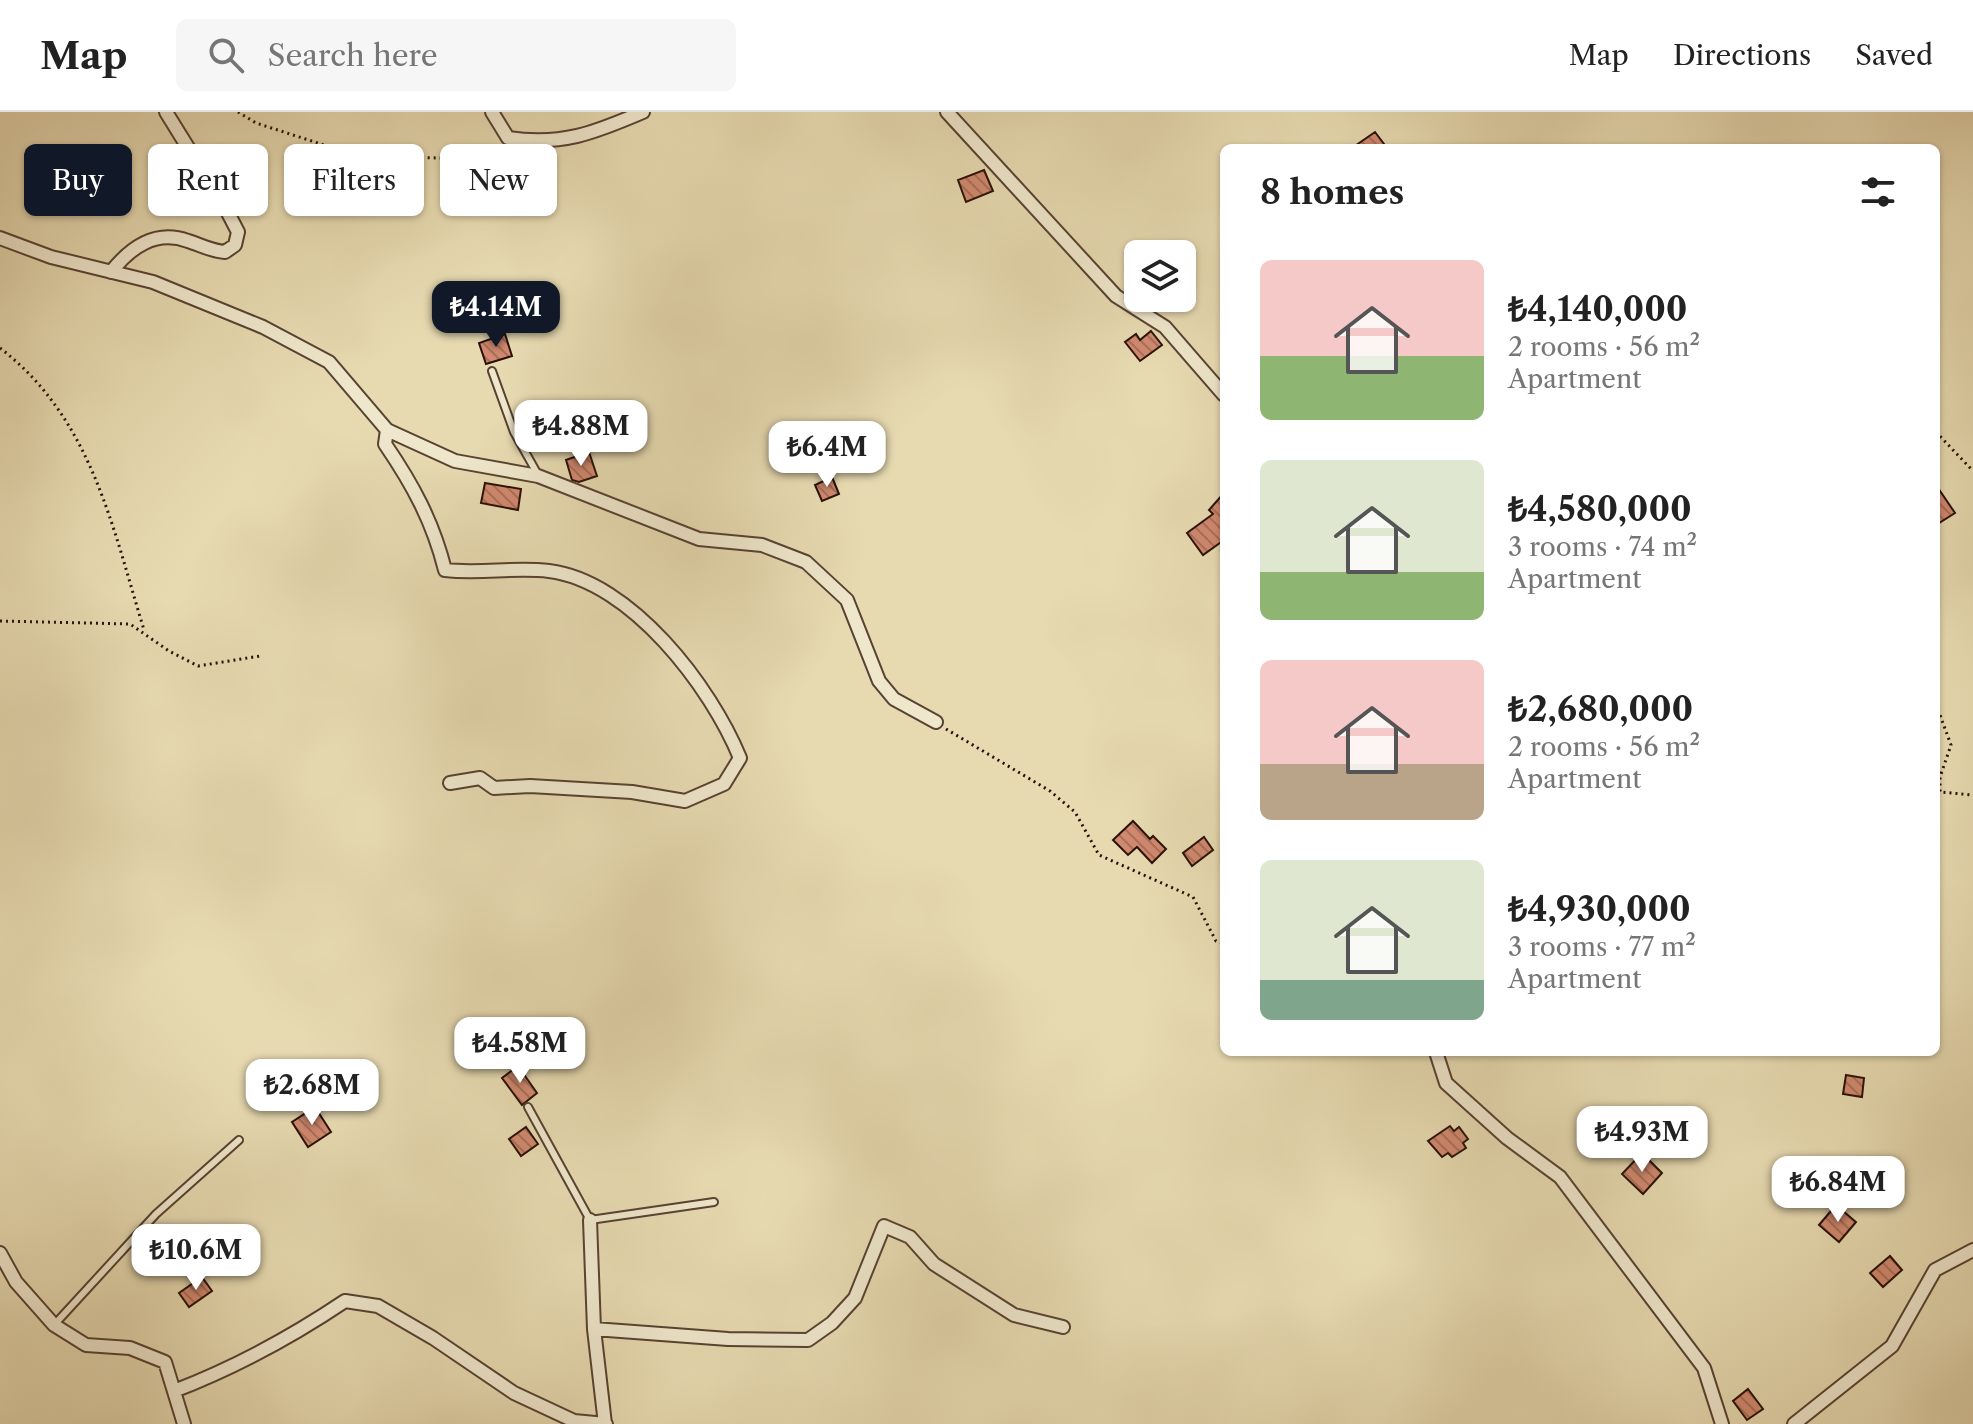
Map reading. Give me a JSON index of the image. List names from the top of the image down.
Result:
{
  "page": {
    "header": "Map",
    "search": "Search here",
    "nav": ["Map", "Directions", "Saved"],
    "chip": [
      "Buy",
      "Rent",
      "Filters",
      "New"
    ],
    "heading": "8 homes",
    "list": [
      {
        "name": "₺4,140,000",
        "note": "2 rooms · 56 m² · Apartment"
      },
      {
        "name": "₺4,580,000",
        "note": "3 rooms · 74 m² · Apartment"
      },
      {
        "name": "₺2,680,000",
        "note": "2 rooms · 56 m² · Apartment"
      },
      {
        "name": "₺4,930,000",
        "note": "3 rooms · 77 m² · Apartment"
      }
    ],
    "price": [
      "₺4.14M",
      "₺4.88M",
      "₺6.4M",
      "₺4.58M",
      "₺2.68M",
      "₺4.93M",
      "₺6.84M",
      "₺10.6M"
    ]
  }
}
